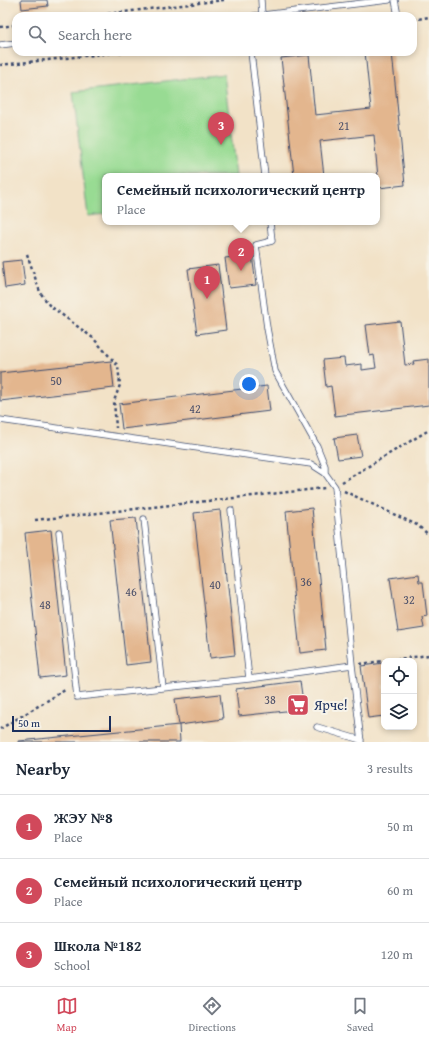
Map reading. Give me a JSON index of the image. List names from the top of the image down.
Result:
{
  "places": {
    "supermarket": ["Ярче!"]
  },
  "house_numbers": [
    "21",
    "50",
    "42",
    "36",
    "40",
    "46",
    "32",
    "48",
    "38"
  ],
  "scale_bar": "50 m",
  "page": {
    "search": "Search here",
    "pins": ["3", "2", "1"],
    "popup": ["Семейный психологический центр", "Place"],
    "scale": "50 m",
    "heading": ["Nearby", "3 results"],
    "list": [
      {
        "mark": "1",
        "name": "ЖЭУ №8",
        "note": "Place",
        "value": "50 m"
      },
      {
        "mark": "2",
        "name": "Семейный психологический центр",
        "note": "Place",
        "value": "60 m"
      },
      {
        "mark": "3",
        "name": "Школа №182",
        "note": "School",
        "value": "120 m"
      }
    ],
    "nav": ["Map", "Directions", "Saved"]
  }
}
